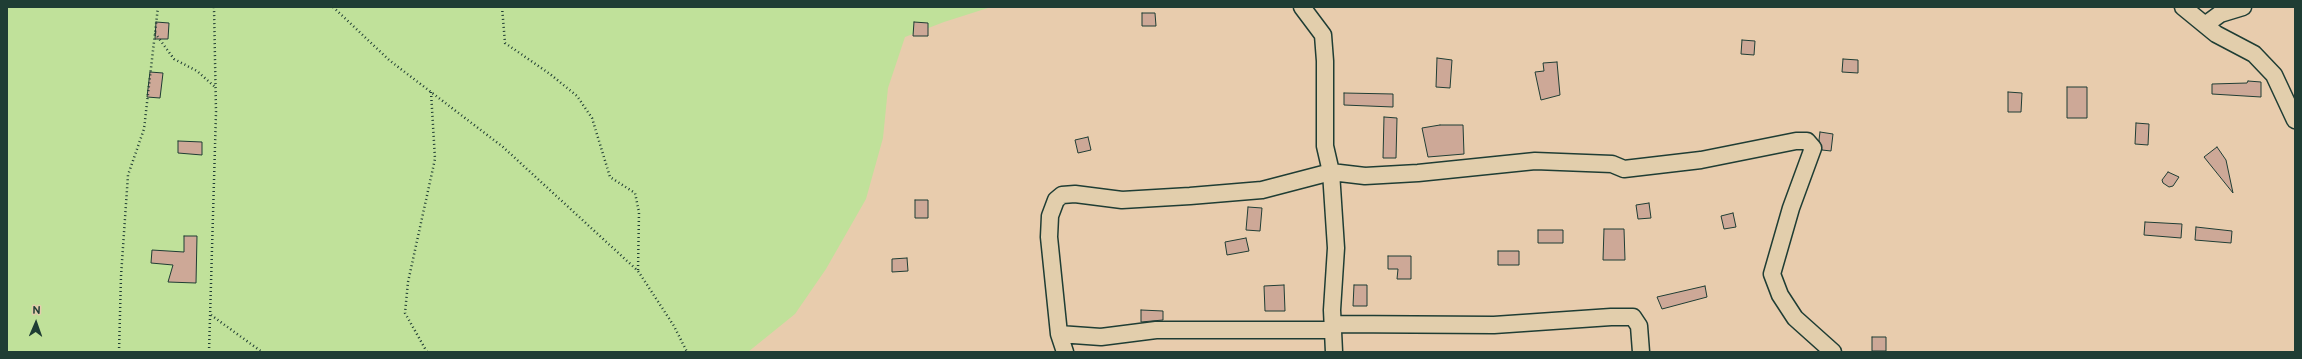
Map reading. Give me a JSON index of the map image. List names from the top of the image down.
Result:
{
  "north": "top"
}
